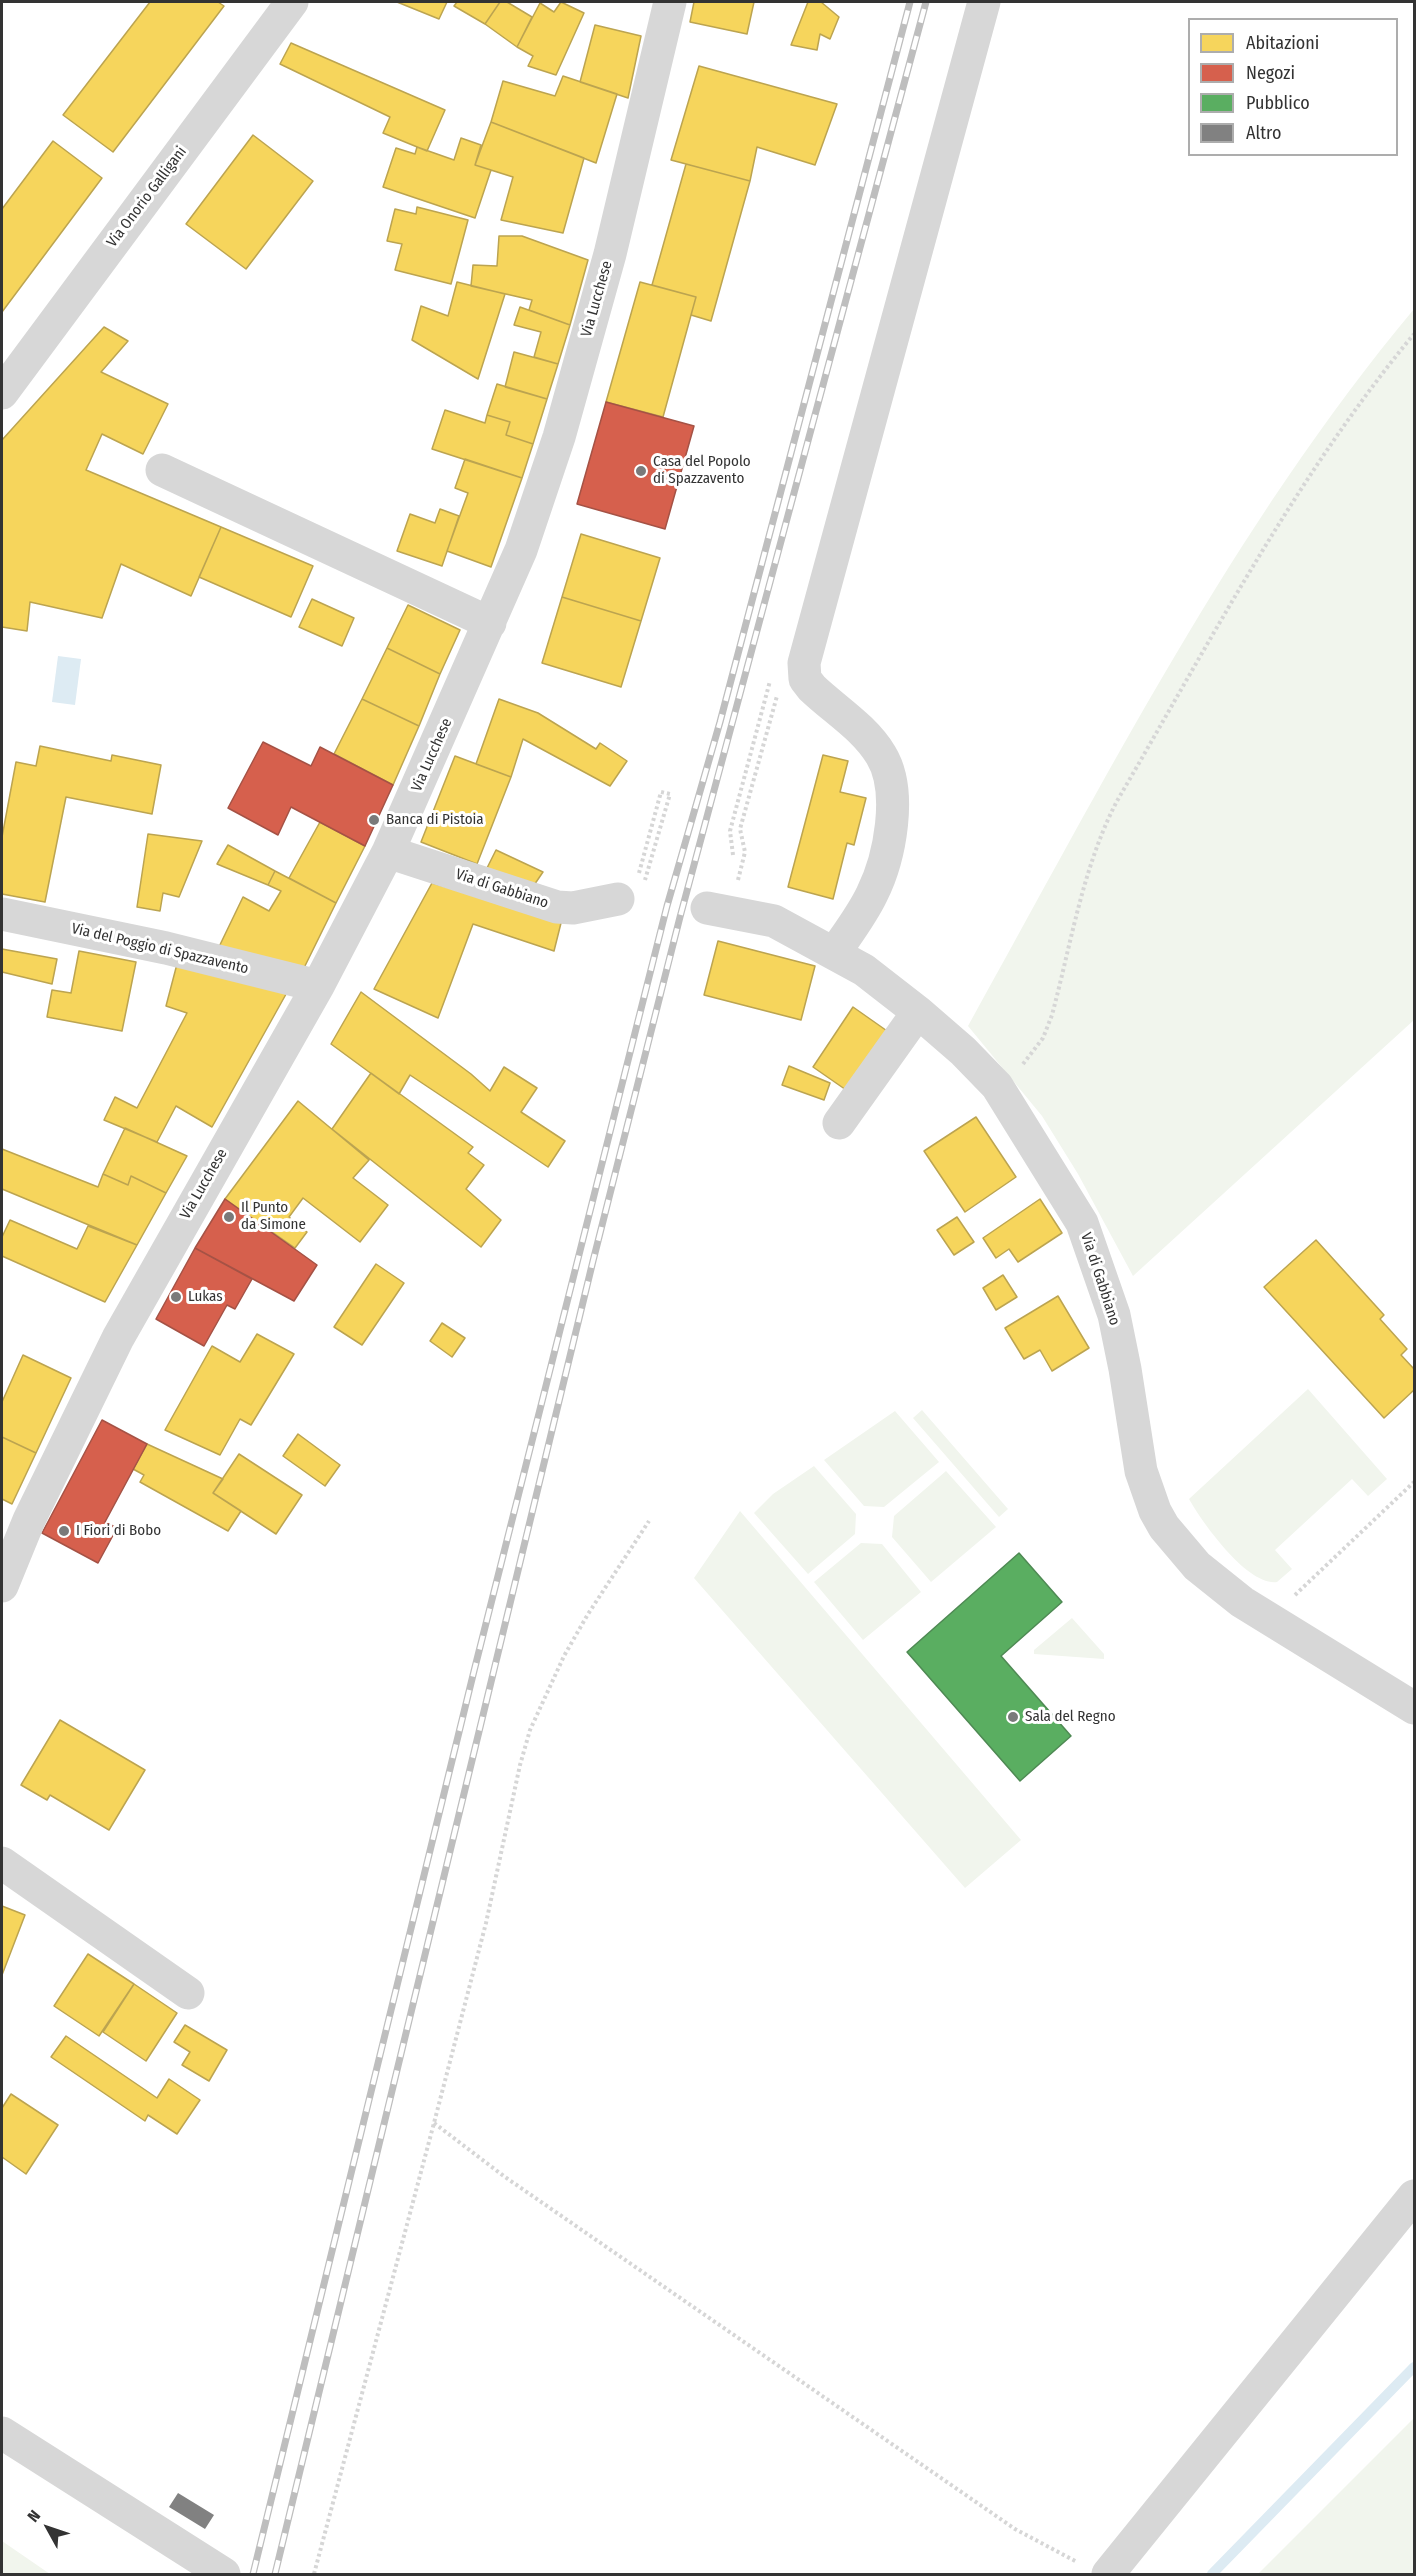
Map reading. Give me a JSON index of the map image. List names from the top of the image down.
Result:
{
  "streets": {
    "street": [
      "Via Onorio Galligani",
      "Via Lucchese",
      "Via di Gabbiano",
      "Via del Poggio di Spazzavento"
    ]
  },
  "crossings": [
    ["Via Lucchese", "Via di Gabbiano"],
    ["Via Lucchese", "Via del Poggio di Spazzavento"]
  ],
  "places": [
    "Casa del Popolo di Spazzavento",
    "Banca di Pistoia",
    "Il Punto da Simone",
    "Lukas",
    "I Fiori di Bobo",
    "Sala del Regno"
  ],
  "legend": [
    "Abitazioni",
    "Negozi",
    "Pubblico",
    "Altro"
  ],
  "north": "top left"
}
